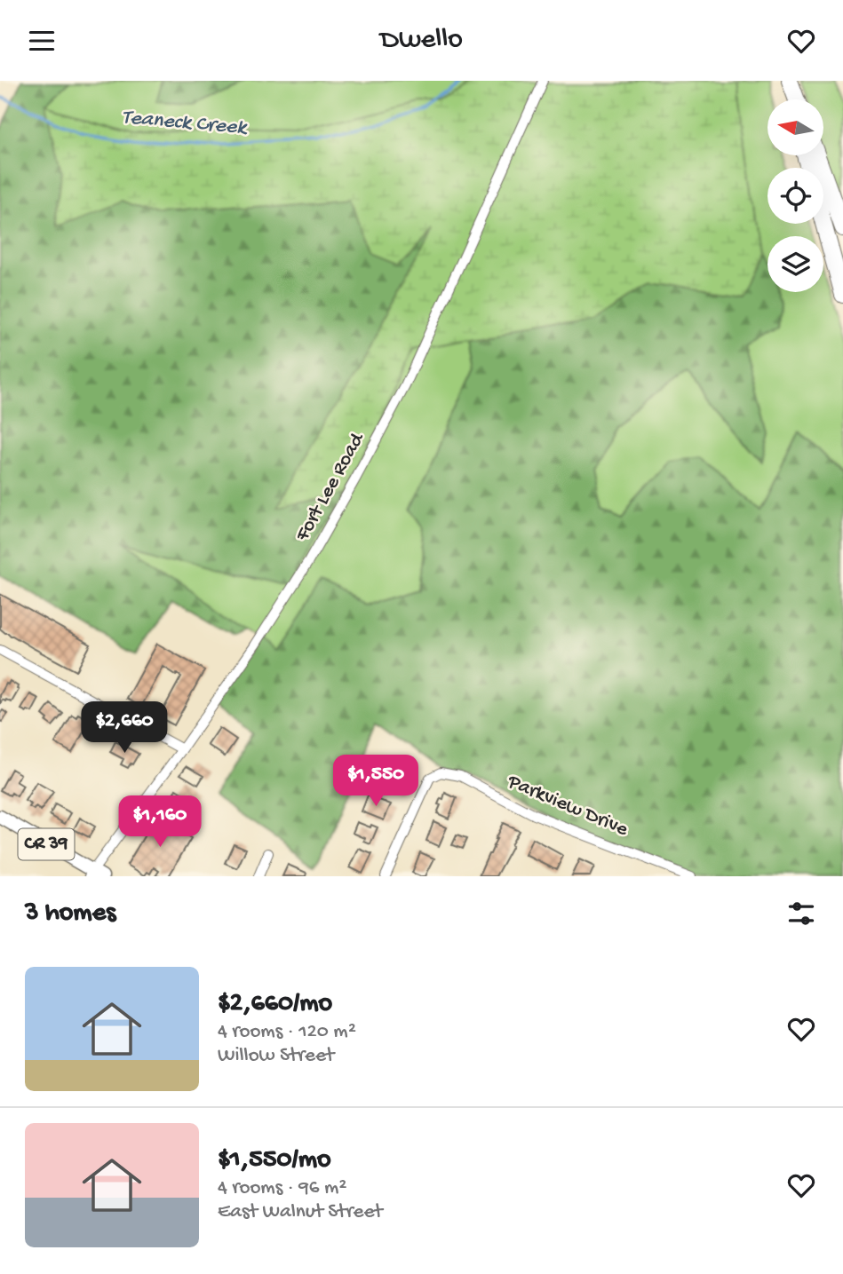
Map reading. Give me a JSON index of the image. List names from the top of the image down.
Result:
{
  "streets": {
    "main road": ["CR 39"],
    "street": ["Fort Lee Road", "Parkview Drive"]
  },
  "crossings": [
    ["Fort Lee Road", "CR 39"]
  ],
  "water": ["Teaneck Creek"],
  "north": "left",
  "page": {
    "header": "Dwello",
    "price": ["$2,660", "$1,550", "$1,160"],
    "heading": "3 homes",
    "list": [
      {
        "name": "$2,660/mo",
        "note": "4 rooms · 120 m² · Willow Street"
      },
      {
        "name": "$1,550/mo",
        "note": "4 rooms · 96 m² · East Walnut Street"
      }
    ]
  }
}
